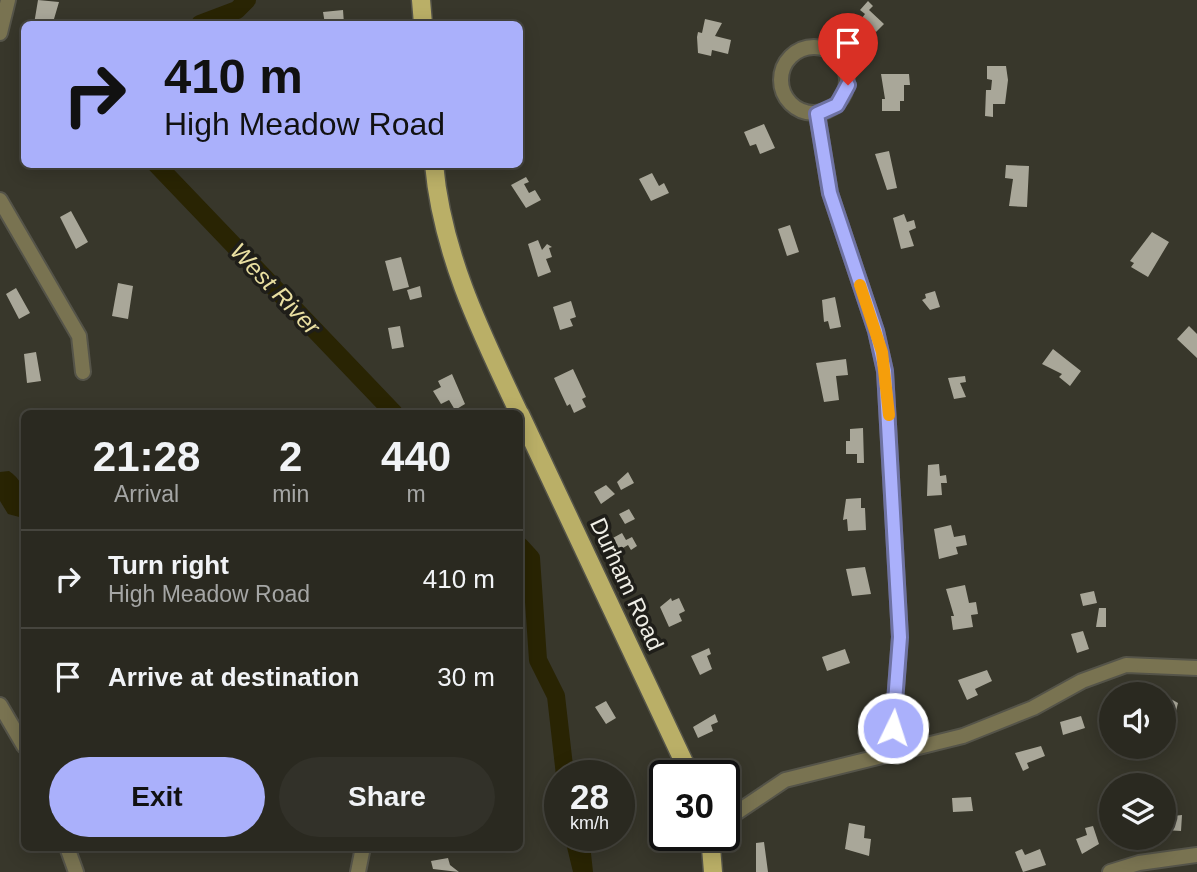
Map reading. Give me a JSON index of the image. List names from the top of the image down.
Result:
{
  "streets": {
    "main road": ["Durham Road"]
  },
  "water": ["West River"],
  "page": {
    "turn": ["410 m", "High Meadow Road"],
    "eta": [
      "21:28",
      "Arrival",
      "2",
      "min",
      "440",
      "m"
    ],
    "list": [
      {
        "name": "Turn right",
        "note": "High Meadow Road",
        "value": "410 m"
      },
      {
        "name": "Arrive at destination",
        "value": "30 m"
      }
    ],
    "buttons": ["Exit", "Share"],
    "speed": "28 km/h",
    "limit": "30"
  }
}
